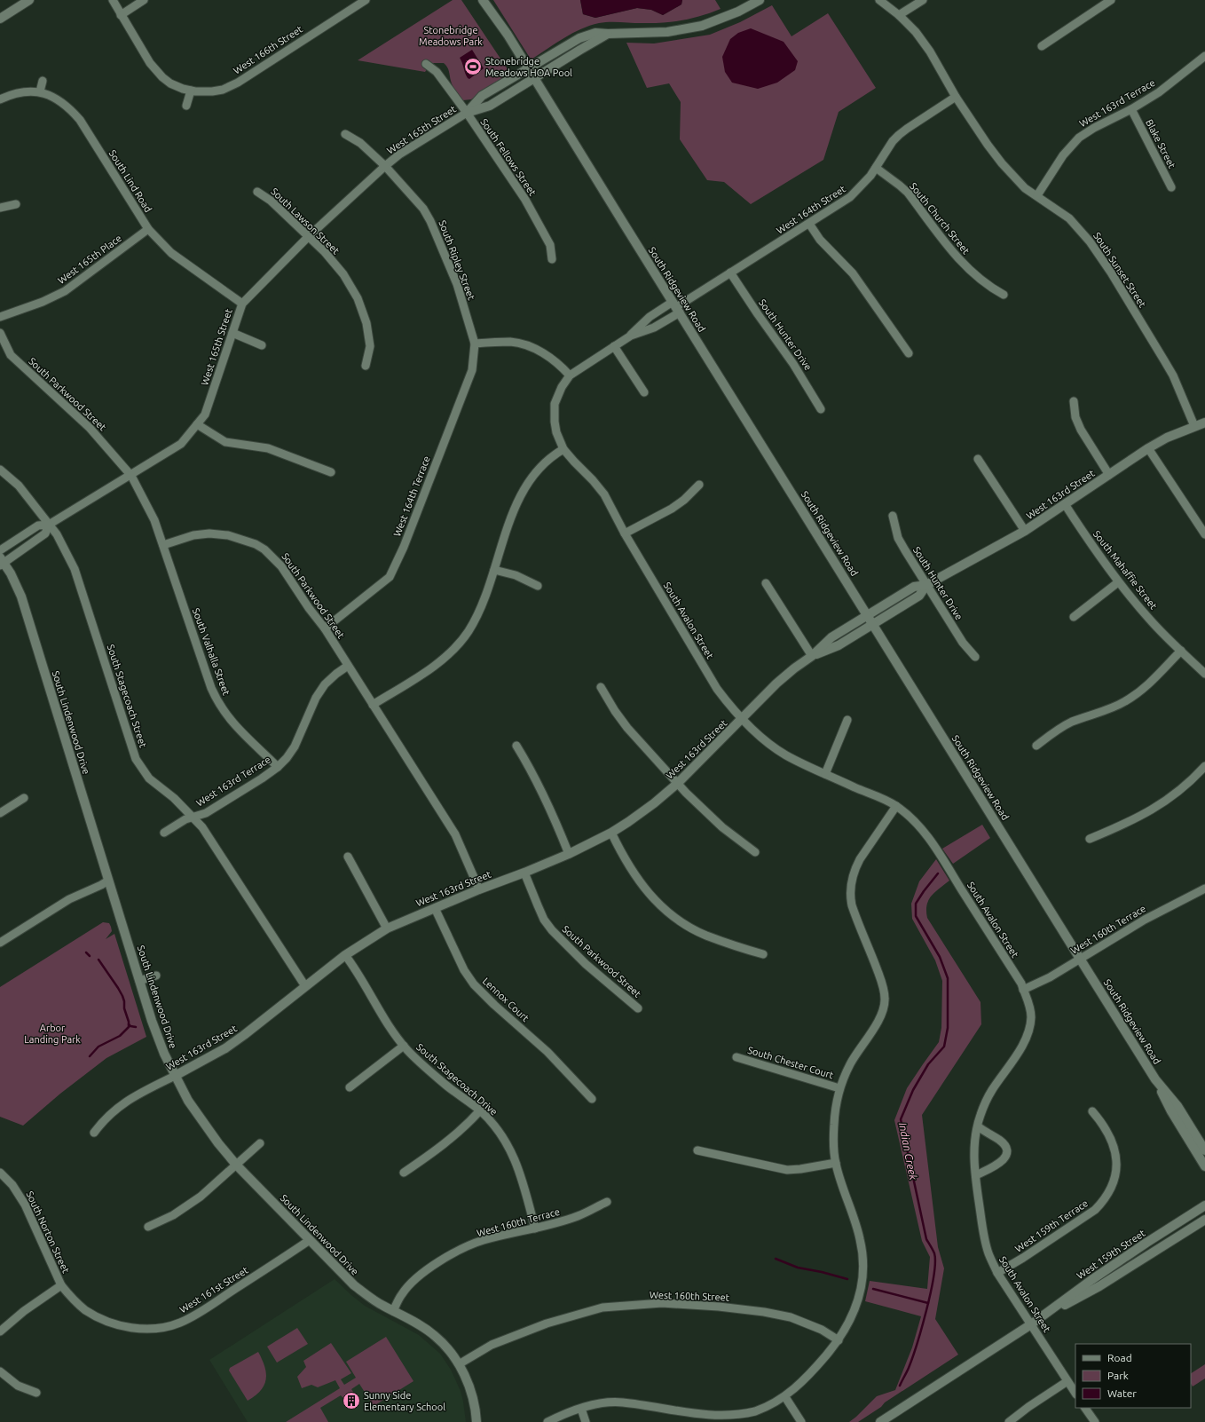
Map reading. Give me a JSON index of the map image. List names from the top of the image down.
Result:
{
  "streets": {
    "street": [
      "West 166th Street",
      "West 163rd Terrace",
      "West 165th Street",
      "Blake Street",
      "South Fellows Street",
      "South Lind Road",
      "West 164th Street",
      "South Church Street",
      "South Lawson Street",
      "West 165th Place",
      "South Ripley Street",
      "South Sunset Street",
      "South Ridgeview Road",
      "South Hunter Drive",
      "South Parkwood Street",
      "West 163rd Street",
      "West 164th Terrace",
      "South Mahaffie Street",
      "South Avalon Street",
      "South Valhalla Street",
      "South Stagecoach Street",
      "South Lindenwood Drive",
      "West 160th Terrace",
      "Lennox Court",
      "South Chester Court",
      "South Stagecoach Drive",
      "West 159th Terrace",
      "South Norton Street",
      "West 159th Street",
      "West 161st Street",
      "West 160th Street"
    ]
  },
  "crossings": [
    ["West 163rd Terrace", "Blake Street"],
    ["West 163rd Terrace", "South Sunset Street"],
    ["West 163rd Terrace", "South Parkwood Street"],
    ["West 163rd Terrace", "South Valhalla Street"],
    ["West 163rd Terrace", "South Stagecoach Street"],
    ["West 165th Street", "South Fellows Street"],
    ["West 165th Street", "South Lind Road"],
    ["West 165th Street", "South Lawson Street"],
    ["West 165th Street", "South Ripley Street"],
    ["West 165th Street", "South Ridgeview Road"],
    ["West 165th Street", "South Parkwood Street"],
    ["West 165th Street", "South Stagecoach Street"],
    ["West 165th Street", "South Lindenwood Drive"],
    ["South Lind Road", "West 165th Place"],
    ["West 164th Street", "South Church Street"],
    ["West 164th Street", "South Sunset Street"],
    ["West 164th Street", "South Ridgeview Road"],
    ["West 164th Street", "South Hunter Drive"],
    ["West 164th Street", "South Avalon Street"],
    ["South Ripley Street", "West 164th Terrace"],
    ["South Sunset Street", "West 163rd Street"],
    ["South Ridgeview Road", "West 163rd Street"],
    ["South Ridgeview Road", "West 160th Terrace"],
    ["South Hunter Drive", "West 163rd Street"],
    ["South Parkwood Street", "West 163rd Street"],
    ["South Parkwood Street", "West 164th Terrace"],
    ["South Parkwood Street", "South Valhalla Street"],
    ["West 163rd Street", "South Mahaffie Street"],
    ["West 163rd Street", "South Avalon Street"],
    ["West 163rd Street", "South Stagecoach Street"],
    ["West 163rd Street", "South Lindenwood Drive"],
    ["West 163rd Street", "Lennox Court"],
    ["West 163rd Street", "South Stagecoach Drive"],
    ["South Avalon Street", "West 160th Terrace"],
    ["South Avalon Street", "West 159th Terrace"],
    ["South Avalon Street", "West 159th Street"],
    ["South Lindenwood Drive", "West 160th Terrace"],
    ["South Lindenwood Drive", "West 161st Street"],
    ["South Lindenwood Drive", "West 160th Street"],
    ["West 160th Terrace", "South Stagecoach Drive"],
    ["South Norton Street", "West 161st Street"]
  ],
  "water": ["Indian Creek"],
  "parks": ["Stonebridge Meadows Park", "Arbor Landing Park"],
  "places": {
    "sports": ["Stonebridge Meadows HOA Pool"],
    "building": ["Sunny Side Elementary School"]
  },
  "legend": ["Road", "Park", "Water"]
}
